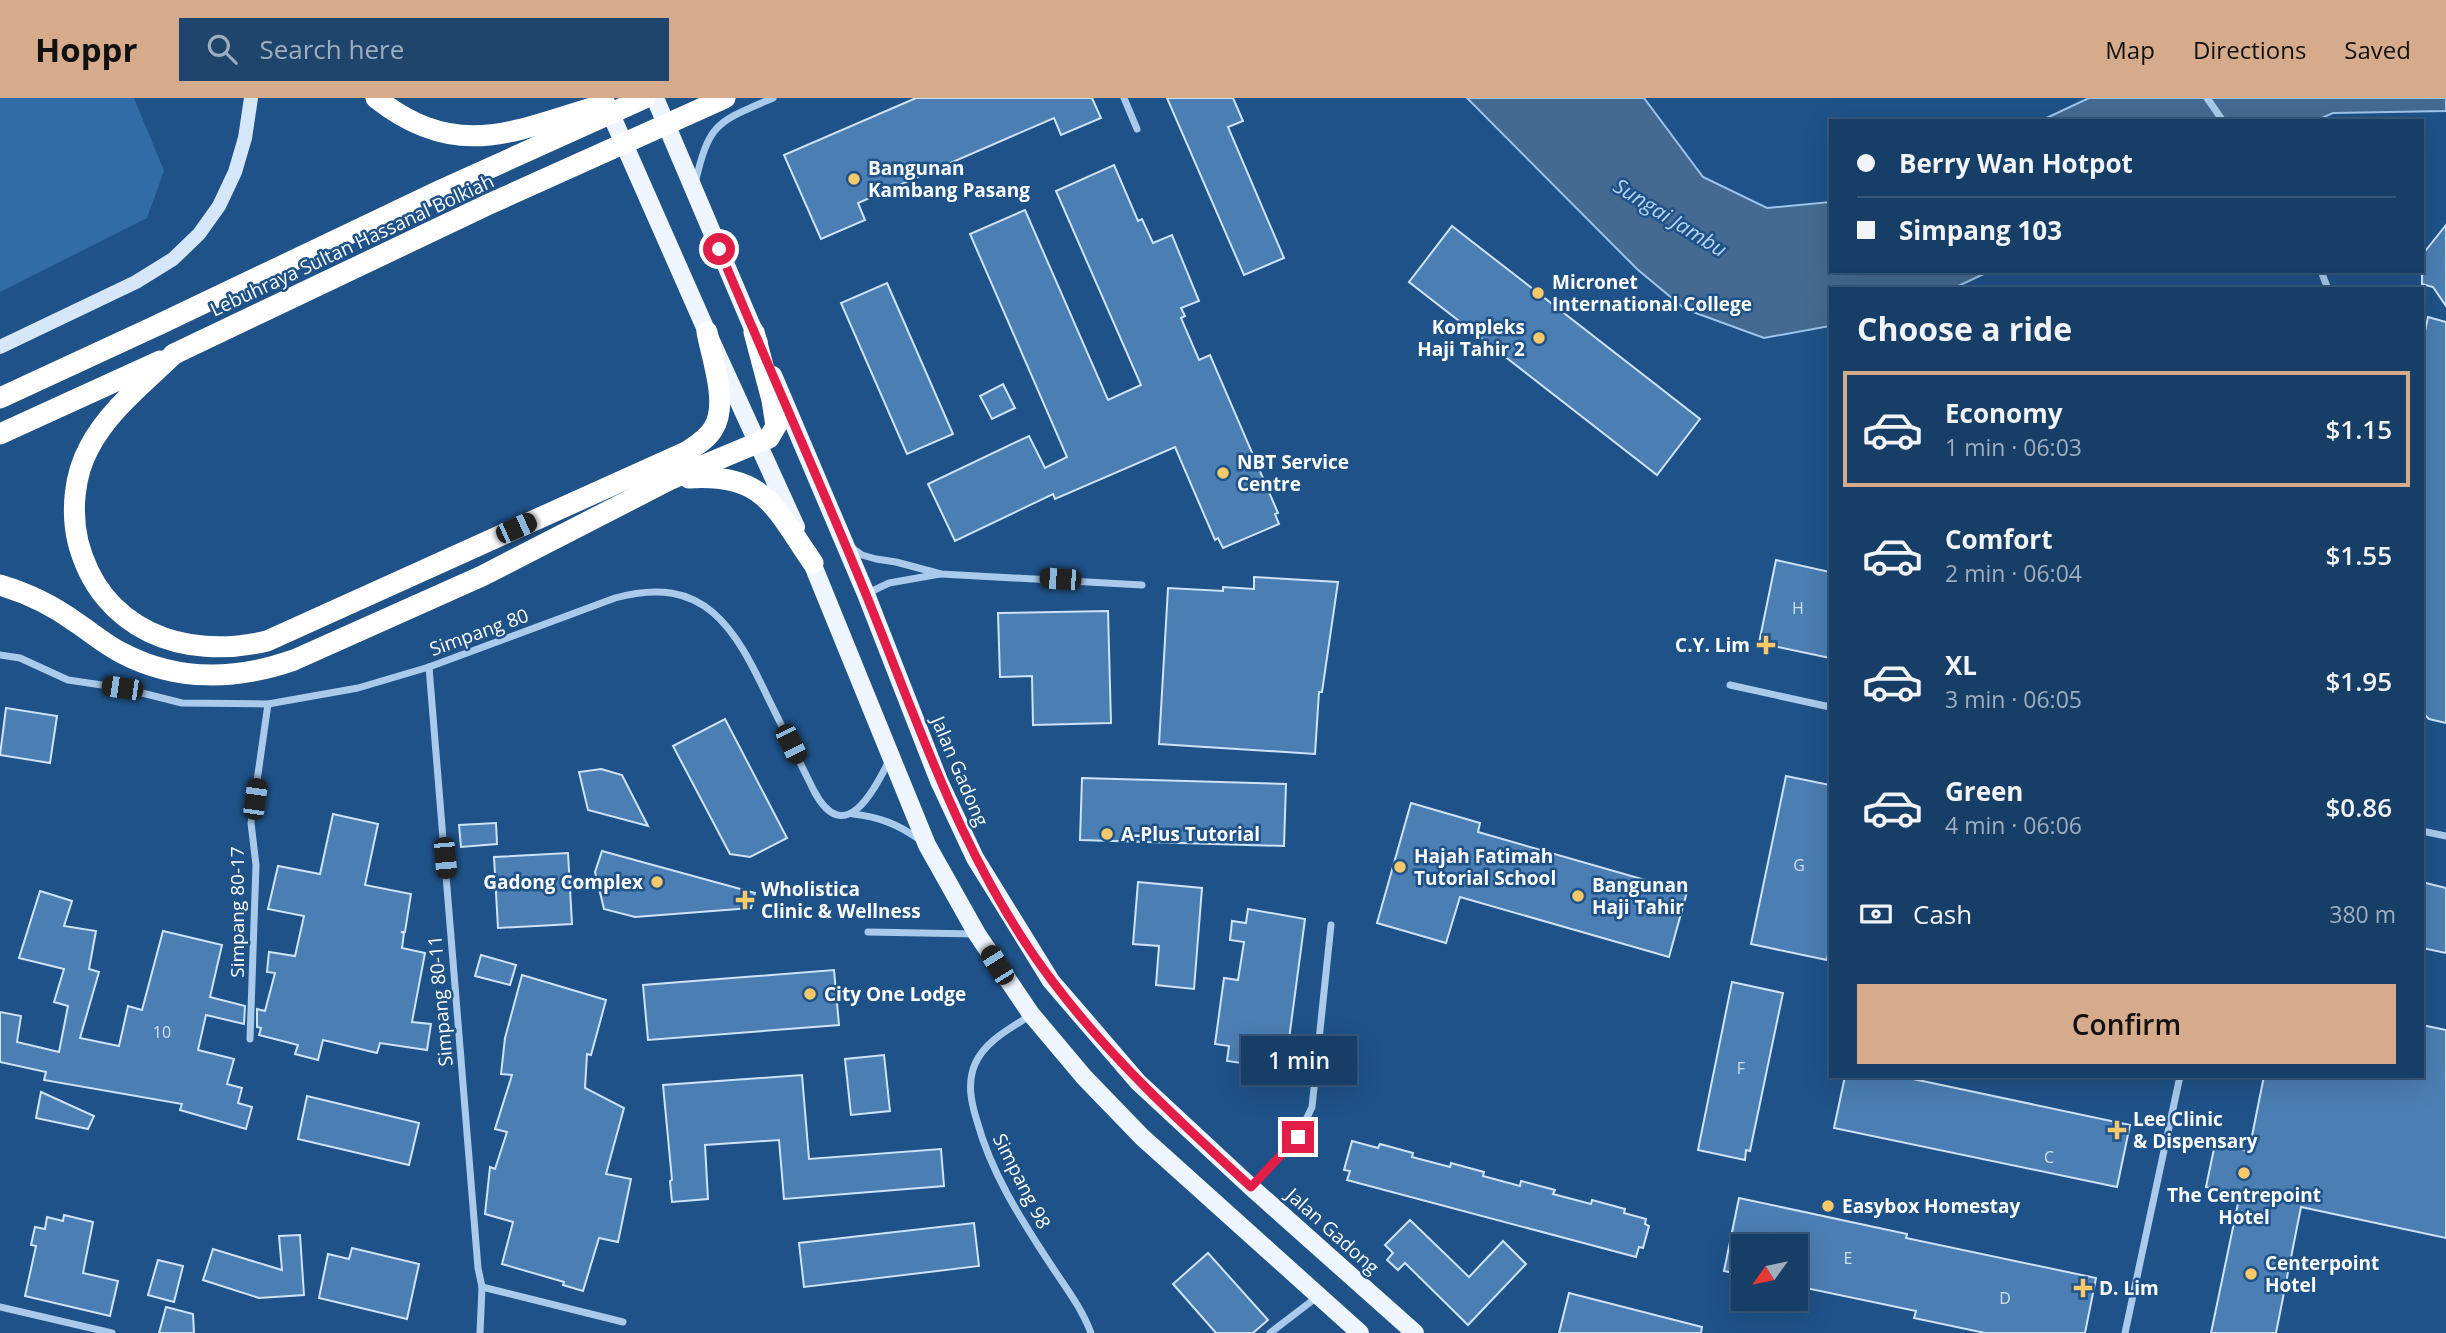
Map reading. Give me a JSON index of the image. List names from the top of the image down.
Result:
{
  "streets": {
    "highway": ["Lebuhraya Sultan Hassanal Bolkiah"],
    "main road": ["Jalan Gadong"],
    "street": [
      "Simpang 80",
      "Simpang 80-17",
      "Simpang 80-11",
      "Simpang 98"
    ]
  },
  "crossings": [
    ["Simpang 80", "Simpang 80-17"],
    ["Simpang 80", "Simpang 80-11"]
  ],
  "water": ["Sungai Jambu"],
  "places": {
    "other": [
      "Bangunan Kambang Pasang",
      "Micronet International College",
      "Kompleks Haji Tahir 2",
      "NBT Service Centre",
      "A-Plus Tutorial",
      "Hajah Fatimah Tutorial School",
      "Gadong Complex",
      "Bangunan Haji Tahir",
      "City One Lodge",
      "The Centrepoint Hotel",
      "Easybox Homestay",
      "Centerpoint Hotel"
    ],
    "health": [
      "C.Y. Lim",
      "Wholistica Clinic & Wellness",
      "Lee Clinic & Dispensary",
      "D. Lim"
    ]
  },
  "house_numbers": [
    "H",
    "G",
    "10",
    "F",
    "C",
    "E",
    "D"
  ],
  "north": "bottom left",
  "page": {
    "header": "Hoppr",
    "search": "Search here",
    "nav": ["Map", "Directions", "Saved"],
    "banner": ["Berry Wan Hotpot", "Simpang 103"],
    "heading": "Choose a ride",
    "list": [
      {
        "name": "Economy",
        "note": "1 min · 06:03",
        "value": "$1.15"
      },
      {
        "name": "Comfort",
        "note": "2 min · 06:04",
        "value": "$1.55"
      },
      {
        "name": "XL",
        "note": "3 min · 06:05",
        "value": "$1.95"
      },
      {
        "name": "Green",
        "note": "4 min · 06:06",
        "value": "$0.86"
      }
    ],
    "pay": ["Cash", "380 m"],
    "buttons": "Confirm",
    "bubble": "1 min"
  }
}
